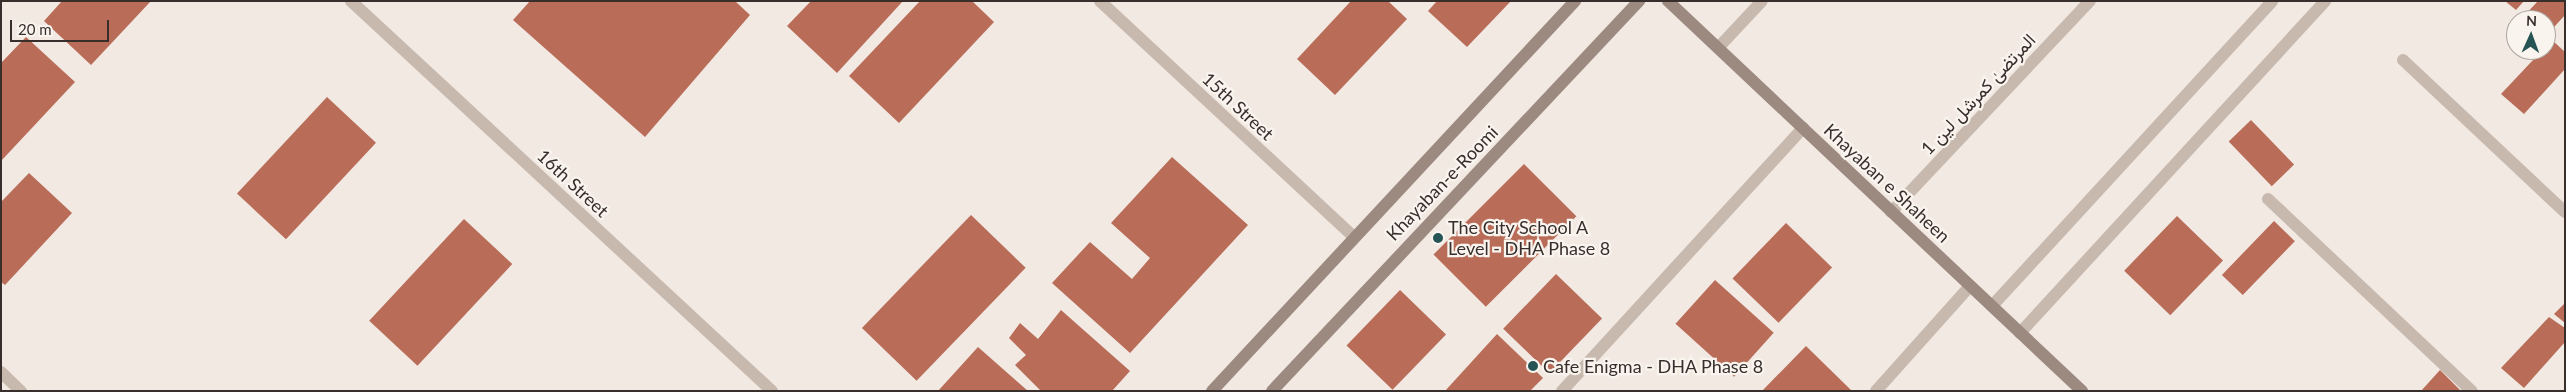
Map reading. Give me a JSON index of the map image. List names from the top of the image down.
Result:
{
  "streets": {
    "street": [
      "المرتضیٰ کمرشل لین 1",
      "15th Street",
      "16th Street",
      "Khayaban-e-Roomi",
      "Khayaban e Shaheen"
    ]
  },
  "crossings": [
    ["المرتضیٰ کمرشل لین 1", "Khayaban e Shaheen"],
    ["15th Street", "Khayaban-e-Roomi"]
  ],
  "places": ["The City School A Level - DHA Phase 8", "Cafe Enigma - DHA Phase 8"],
  "scale_bar": "20 m",
  "north": "top"
}
